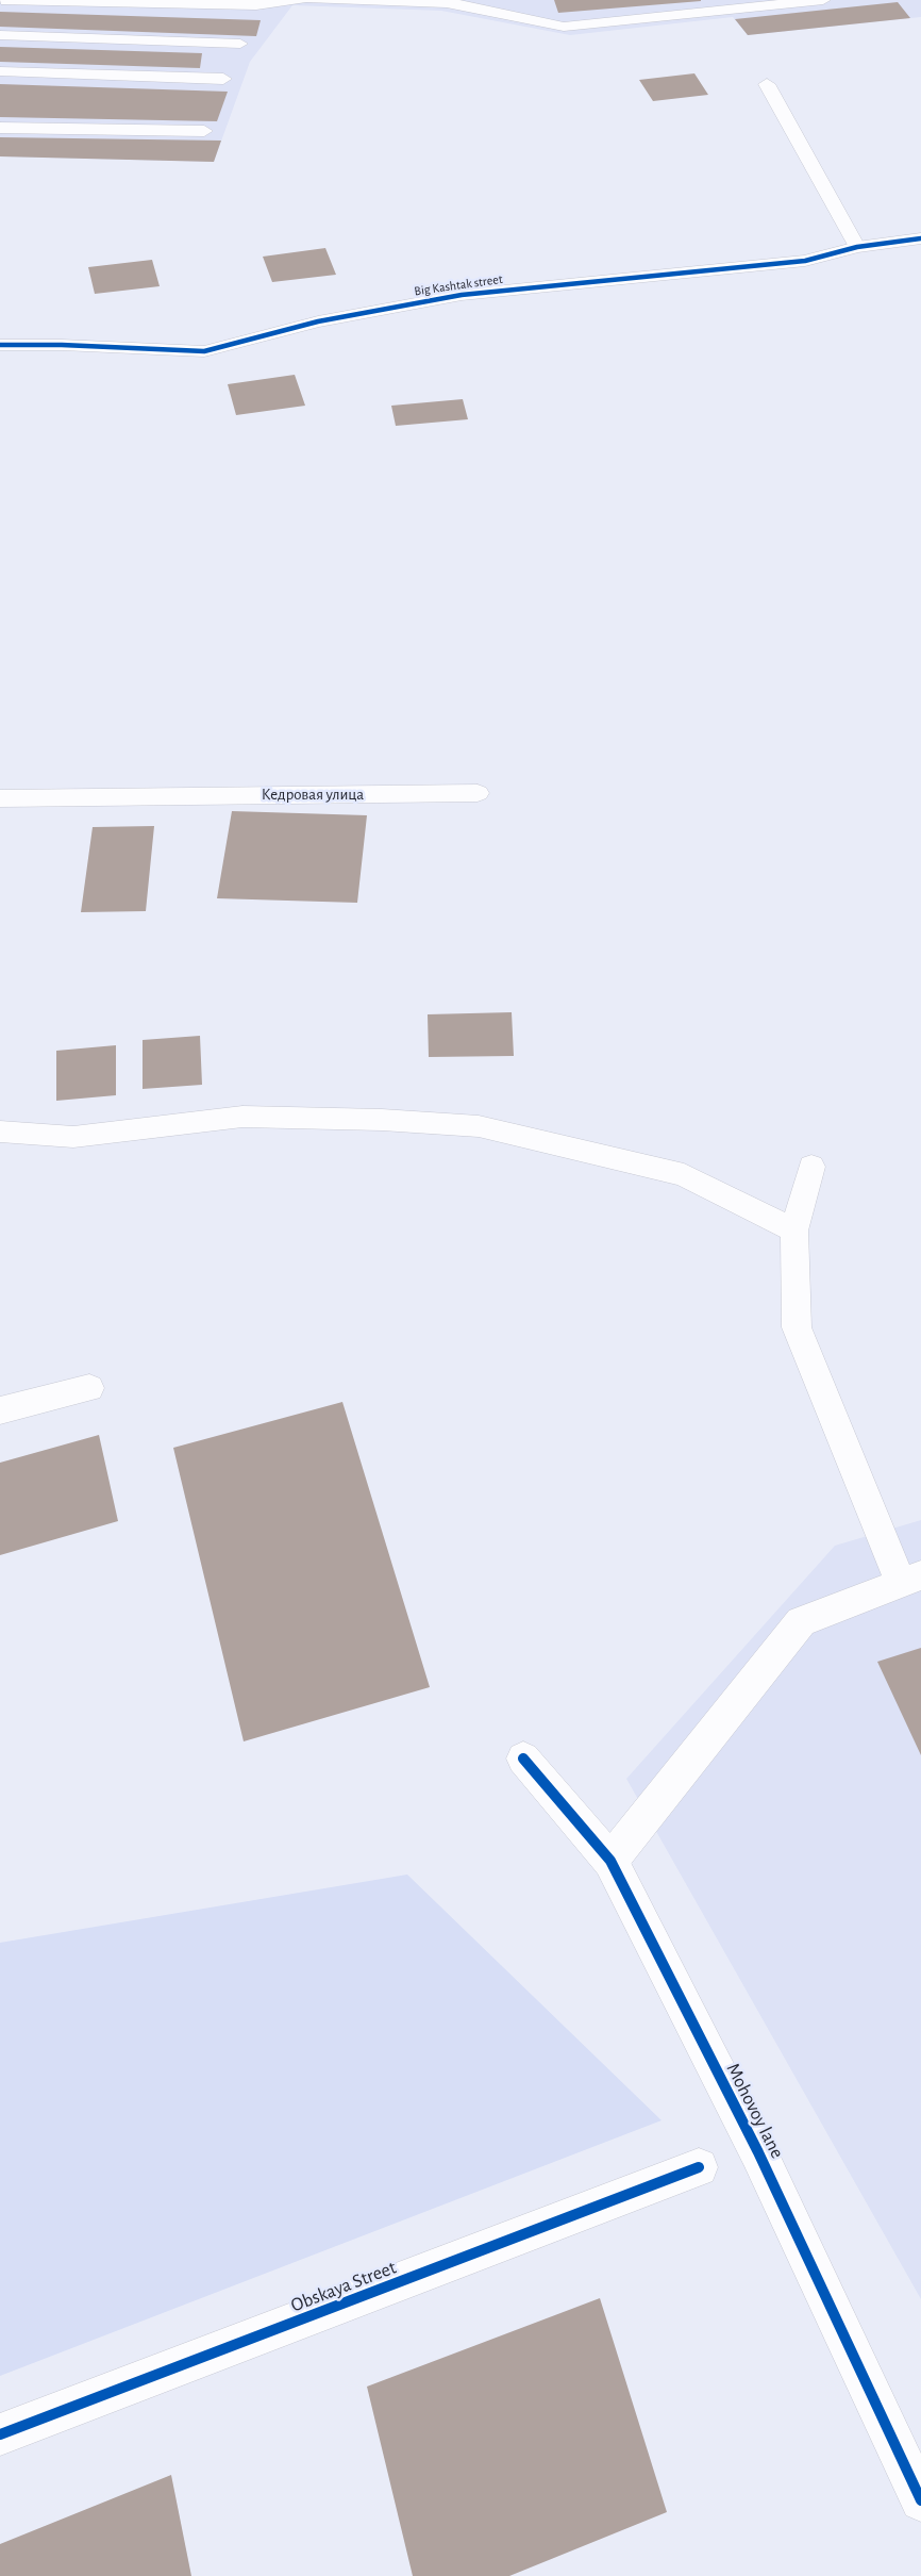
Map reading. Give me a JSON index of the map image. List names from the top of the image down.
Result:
{
  "streets": {
    "street": [
      "Big Kashtak street",
      "Кедровая улица",
      "Mohovoy lane",
      "Obskaya Street"
    ]
  }
}
